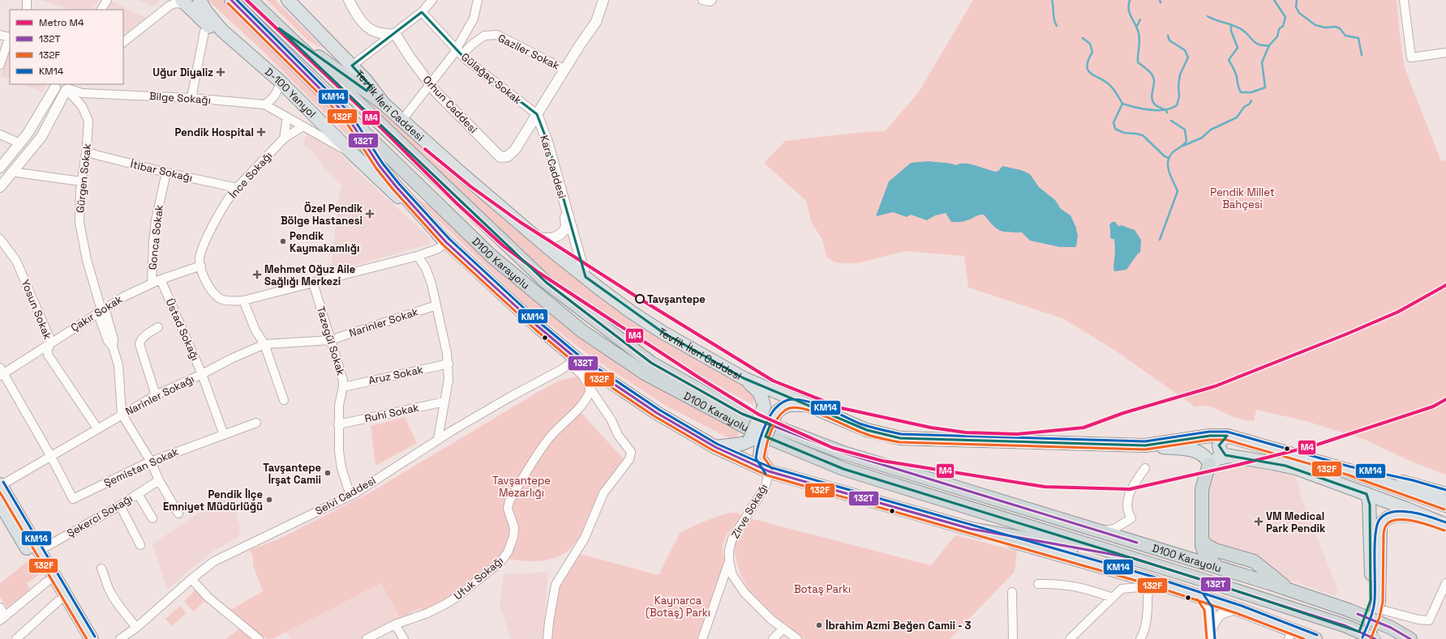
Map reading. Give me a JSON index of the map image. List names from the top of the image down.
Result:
{
  "streets": {
    "highway": ["D100 Karayolu"],
    "main road": ["D-100 Yanyol", "Tevfik İleri Caddesi"],
    "street": [
      "Gaziler Sokak",
      "Gülağaç Sokak",
      "Bilge Sokağı",
      "Orhun Caddesi",
      "Kars Caddesi",
      "İtibar Sokağı",
      "İnce Sokağı",
      "Gürgen Sokak",
      "Gonca Sokak",
      "Yosun Sokak",
      "Çakır Sokak",
      "Narinler Sokak",
      "Üstad Sokağı",
      "Tazegül Sokak",
      "Aruz Sokak",
      "Narinler Sokağı",
      "Ruhi Sokak",
      "Şemistan Sokak",
      "Selvi Caddesi",
      "Zirve Sokağı",
      "Şekerci Sokağı",
      "Ufuk Sokağı"
    ]
  },
  "crossings": [
    ["Gaziler Sokak", "Gülağaç Sokak"],
    ["Gülağaç Sokak", "Orhun Caddesi"],
    ["D-100 Yanyol", "İnce Sokağı"],
    ["D-100 Yanyol", "Selvi Caddesi"],
    ["D-100 Yanyol", "Zirve Sokağı"],
    ["Bilge Sokağı", "Gürgen Sokak"],
    ["Tevfik İleri Caddesi", "Kars Caddesi"],
    ["İtibar Sokağı", "İnce Sokağı"],
    ["İtibar Sokağı", "Gürgen Sokak"],
    ["İtibar Sokağı", "Gonca Sokak"],
    ["İnce Sokağı", "Çakır Sokak"],
    ["İnce Sokağı", "Tazegül Sokak"],
    ["Gürgen Sokak", "Çakır Sokak"],
    ["Gürgen Sokak", "Narinler Sokağı"],
    ["Gonca Sokak", "Çakır Sokak"],
    ["Yosun Sokak", "Çakır Sokak"],
    ["Yosun Sokak", "Narinler Sokağı"],
    ["Çakır Sokak", "Üstad Sokağı"],
    ["Narinler Sokak", "Tazegül Sokak"],
    ["Narinler Sokak", "Narinler Sokağı"],
    ["Üstad Sokağı", "Narinler Sokağı"],
    ["Üstad Sokağı", "Şemistan Sokak"],
    ["Tazegül Sokak", "Aruz Sokak"],
    ["Tazegül Sokak", "Narinler Sokağı"],
    ["Tazegül Sokak", "Ruhi Sokak"],
    ["Tazegül Sokak", "Selvi Caddesi"],
    ["Narinler Sokağı", "Şemistan Sokak"]
  ],
  "parks": [
    "Pendik Millet Bahçesi",
    "Tavşantepe Mezarlığı",
    "Botaş Parkı",
    "Kaynarca (Botaş) Parkı"
  ],
  "places": {
    "health": [
      "Uğur Diyaliz",
      "Pendik Hospital",
      "Özel Pendik Bölge Hastanesi",
      "Mehmet Oğuz Aile Sağlığı Merkezi",
      "VM Medical Park Pendik"
    ],
    "other": [
      "Pendik Kaymakamlığı",
      "Tavşantepe",
      "Tavşantepe İrşat Camii",
      "Pendik İlçe Emniyet Müdürlüğü",
      "İbrahim Azmi Beğen Camii - 3"
    ]
  },
  "lines": [
    "metro line M4",
    "transit line 132T",
    "transit line KM14",
    "transit line 132F"
  ],
  "legend": [
    "Metro M4",
    "132T",
    "132F",
    "KM14"
  ]
}
